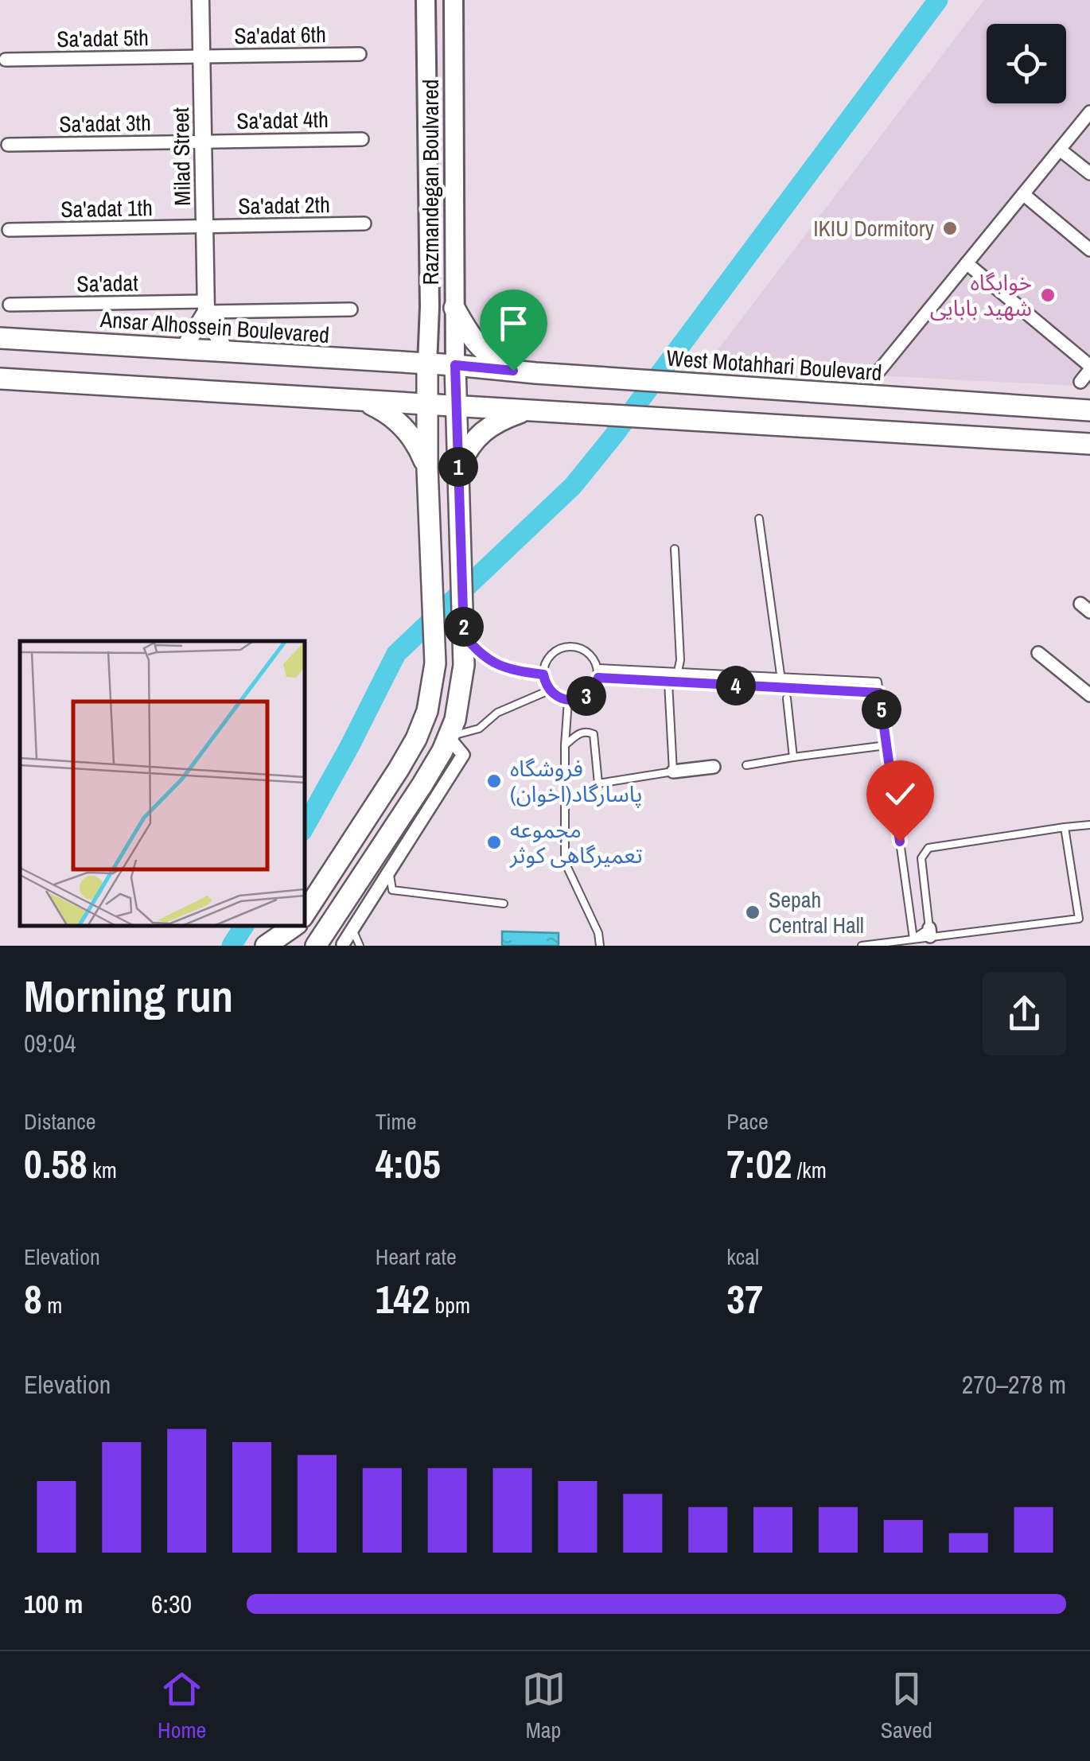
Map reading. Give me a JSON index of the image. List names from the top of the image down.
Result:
{
  "streets": {
    "main road": ["Razmandegan Boulvared", "Ansar Alhossein Boulevared", "West Motahhari Boulevard"],
    "street": [
      "Sa'adat 6th",
      "Sa'adat 5th",
      "Sa'adat 4th",
      "Sa'adat 3th",
      "Milad Street",
      "Sa'adat 2th",
      "Sa'adat 1th",
      "Sa'adat"
    ]
  },
  "crossings": [
    ["Sa'adat 6th", "Sa'adat 5th"],
    ["Sa'adat 6th", "Milad Street"],
    ["Sa'adat 5th", "Milad Street"],
    ["Sa'adat 4th", "Sa'adat 3th"],
    ["Sa'adat 4th", "Milad Street"],
    ["Sa'adat 3th", "Milad Street"],
    ["Milad Street", "Sa'adat 2th"],
    ["Milad Street", "Sa'adat 1th"],
    ["Milad Street", "Sa'adat"],
    ["Razmandegan Boulvared", "Ansar Alhossein Boulevared"],
    ["Razmandegan Boulvared", "West Motahhari Boulevard"],
    ["Sa'adat 2th", "Sa'adat 1th"],
    ["Ansar Alhossein Boulevared", "West Motahhari Boulevard"]
  ],
  "places": [
    "IKIU Dormitory",
    "خوابگاه شهید بابایی",
    "فروشگاه پاسارگاد(اخوان)",
    "مجموعه تعمیرگاهی کوثر",
    "Sepah Central Hall"
  ],
  "page": {
    "pins": [
      "1",
      "2",
      "4",
      "3",
      "5"
    ],
    "heading": ["Morning run", "09:04"],
    "stats": [
      ["Distance", "0.58 km"],
      ["Time", "4:05"],
      ["Pace", "7:02 /km"],
      ["Elevation", "8 m"],
      ["Heart rate", "142 bpm"],
      ["kcal", "37"]
    ],
    "chart": ["Elevation", "270–278 m"],
    "list": [
      {
        "name": "100 m",
        "note": "6:30"
      }
    ],
    "tabs": ["Home", "Map", "Saved"]
  }
}
